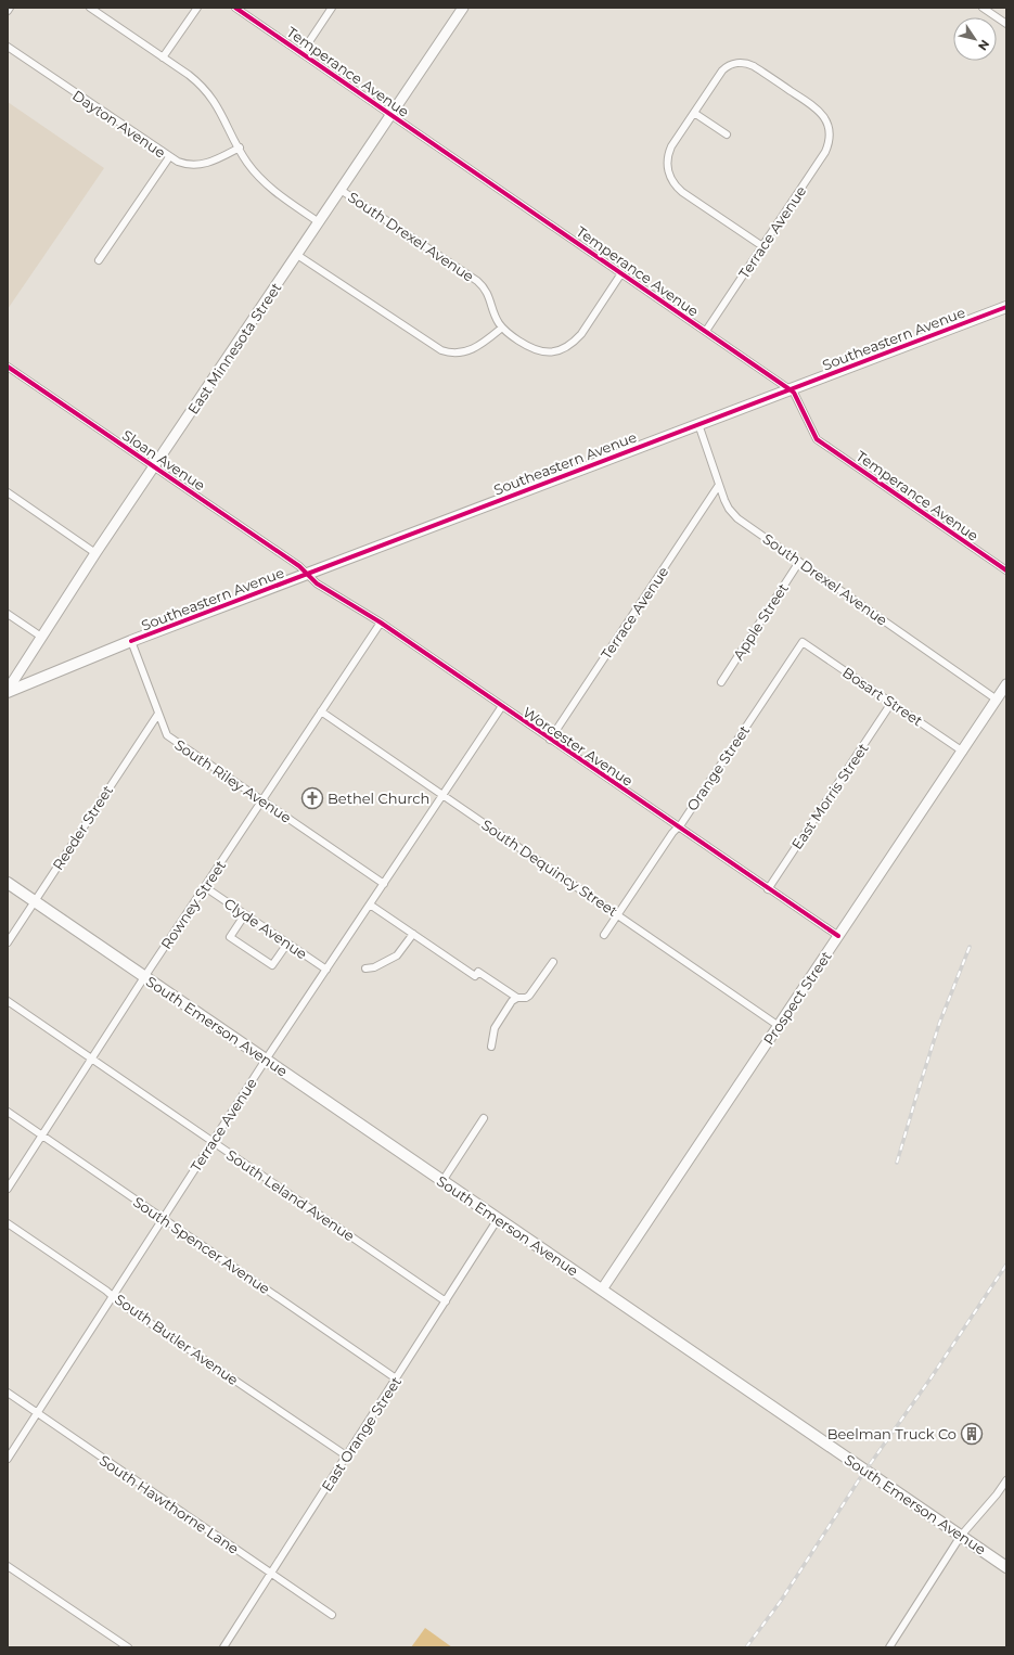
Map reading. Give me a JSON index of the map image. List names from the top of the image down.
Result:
{
  "streets": {
    "main road": ["Southeastern Avenue", "South Emerson Avenue"],
    "street": [
      "Temperance Avenue",
      "Dayton Avenue",
      "Terrace Avenue",
      "South Drexel Avenue",
      "East Minnesota Street",
      "Sloan Avenue",
      "Apple Street",
      "Bosart Street",
      "Worcester Avenue",
      "Orange Street",
      "South Riley Avenue",
      "East Morris Street",
      "Reeder Street",
      "South Dequincy Street",
      "Rowney Street",
      "Clyde Avenue",
      "Prospect Street",
      "South Leland Avenue",
      "South Spencer Avenue",
      "South Butler Avenue",
      "East Orange Street",
      "South Hawthorne Lane"
    ]
  },
  "crossings": [
    ["Temperance Avenue", "Terrace Avenue"],
    ["Temperance Avenue", "South Drexel Avenue"],
    ["Temperance Avenue", "Southeastern Avenue"],
    ["Temperance Avenue", "East Minnesota Street"],
    ["Terrace Avenue", "South Drexel Avenue"],
    ["Terrace Avenue", "Worcester Avenue"],
    ["Terrace Avenue", "South Riley Avenue"],
    ["Terrace Avenue", "South Dequincy Street"],
    ["Terrace Avenue", "Clyde Avenue"],
    ["Terrace Avenue", "South Emerson Avenue"],
    ["Terrace Avenue", "South Leland Avenue"],
    ["Terrace Avenue", "South Spencer Avenue"],
    ["Terrace Avenue", "South Butler Avenue"],
    ["Terrace Avenue", "South Hawthorne Lane"],
    ["South Drexel Avenue", "Southeastern Avenue"],
    ["South Drexel Avenue", "East Minnesota Street"],
    ["South Drexel Avenue", "Apple Street"],
    ["South Drexel Avenue", "Prospect Street"],
    ["Southeastern Avenue", "East Minnesota Street"],
    ["Southeastern Avenue", "Sloan Avenue"],
    ["Southeastern Avenue", "Worcester Avenue"],
    ["Southeastern Avenue", "South Riley Avenue"],
    ["East Minnesota Street", "Sloan Avenue"],
    ["Sloan Avenue", "Worcester Avenue"],
    ["Bosart Street", "Orange Street"],
    ["Bosart Street", "East Morris Street"],
    ["Bosart Street", "Prospect Street"],
    ["Worcester Avenue", "Orange Street"],
    ["Worcester Avenue", "East Morris Street"],
    ["Worcester Avenue", "Rowney Street"],
    ["Worcester Avenue", "Prospect Street"],
    ["Orange Street", "South Dequincy Street"],
    ["South Riley Avenue", "Reeder Street"],
    ["South Riley Avenue", "Rowney Street"],
    ["Reeder Street", "South Emerson Avenue"],
    ["South Dequincy Street", "Rowney Street"],
    ["South Dequincy Street", "Prospect Street"],
    ["Rowney Street", "Clyde Avenue"],
    ["Rowney Street", "South Emerson Avenue"],
    ["Rowney Street", "South Leland Avenue"],
    ["Rowney Street", "South Spencer Avenue"],
    ["Prospect Street", "South Emerson Avenue"],
    ["South Emerson Avenue", "East Orange Street"],
    ["South Leland Avenue", "East Orange Street"],
    ["South Spencer Avenue", "East Orange Street"],
    ["South Butler Avenue", "East Orange Street"],
    ["East Orange Street", "South Hawthorne Lane"]
  ],
  "places": {
    "church": ["Bethel Church"],
    "building": ["Beelman Truck Co"]
  },
  "north": "bottom right"
}
